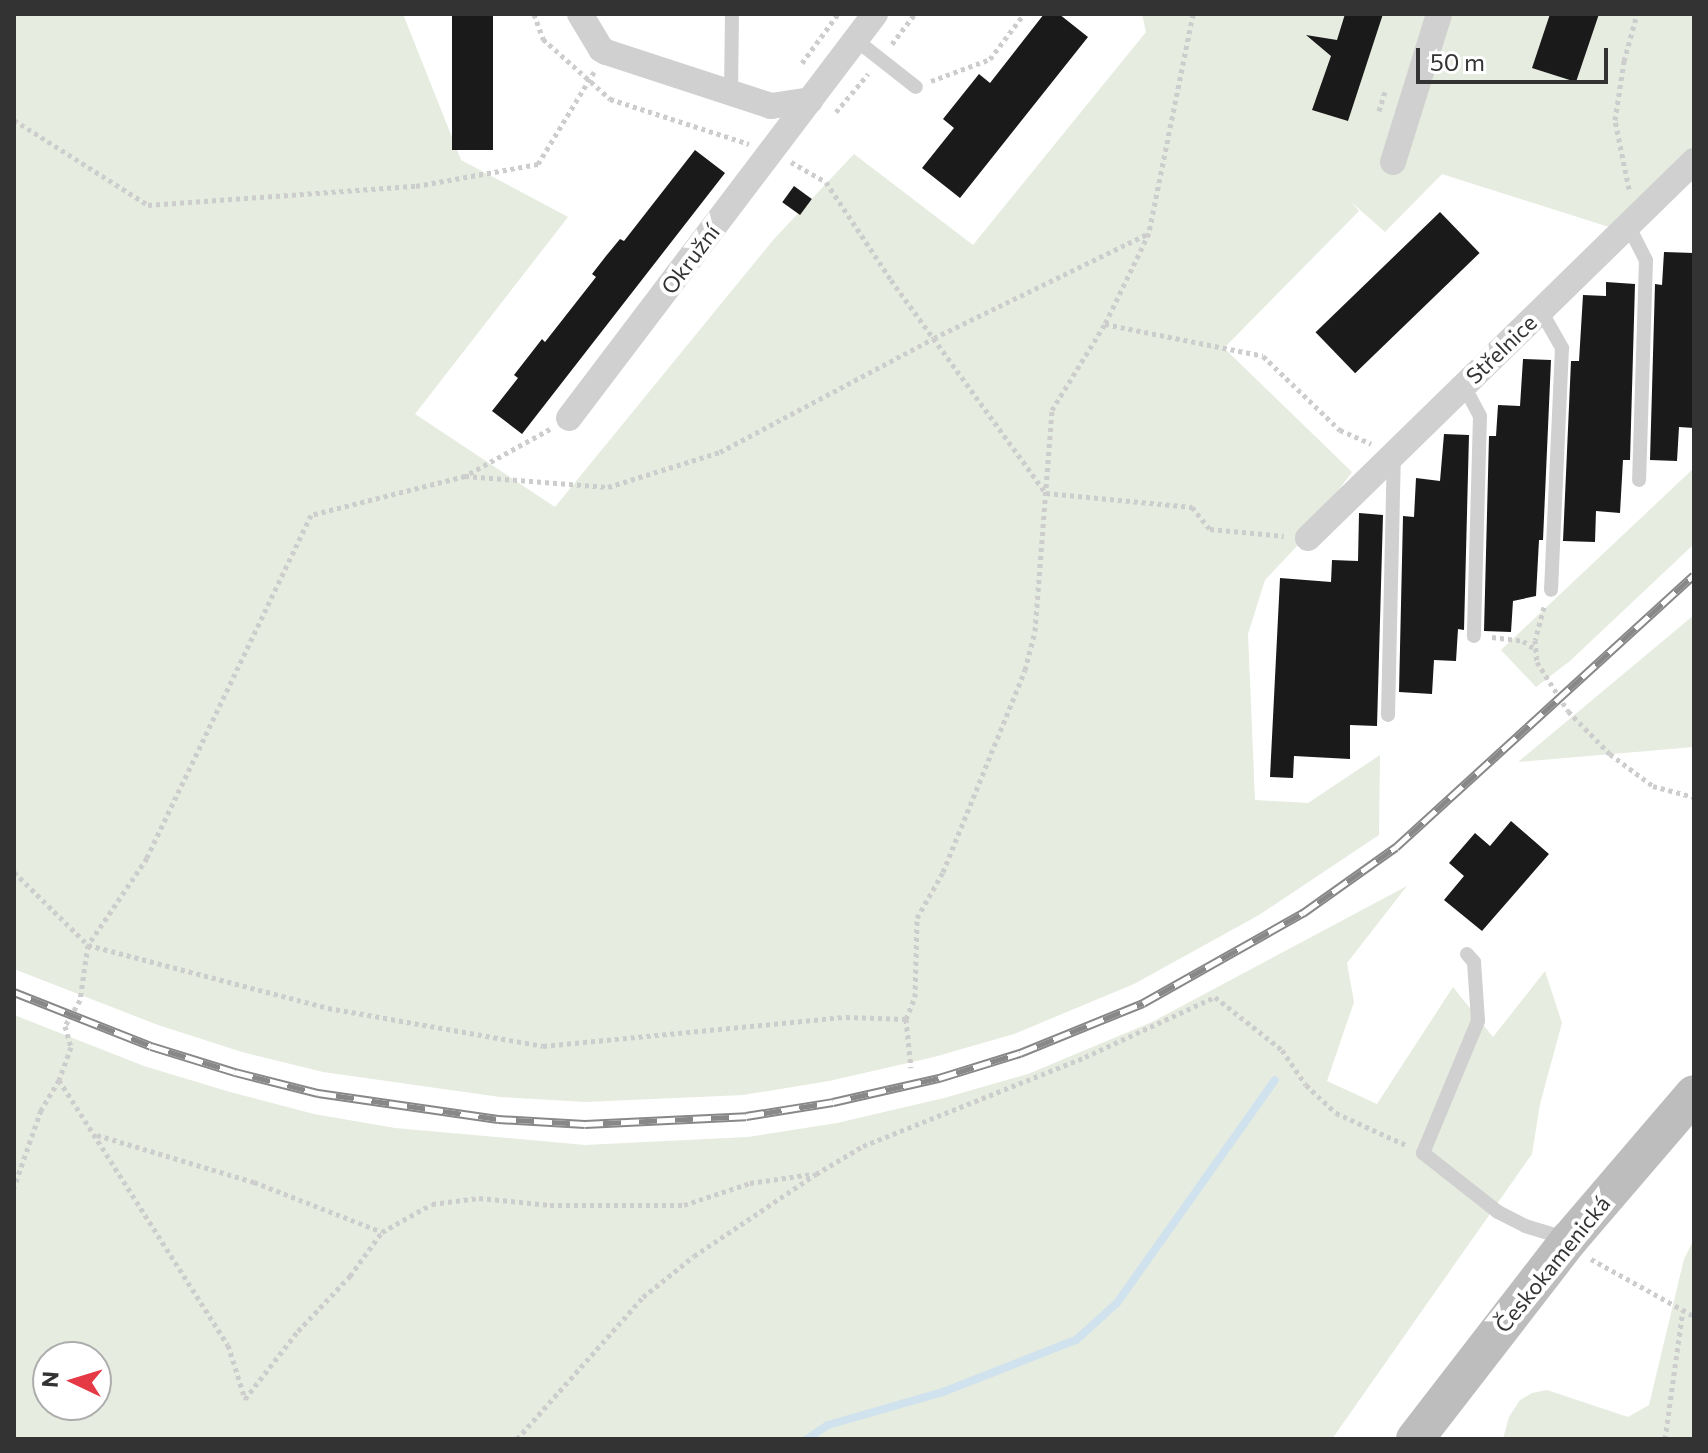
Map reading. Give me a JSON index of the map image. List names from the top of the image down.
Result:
{
  "streets": {
    "street": ["Okružní", "Střelnice", "Českokamenická"]
  },
  "scale_bar": "50 m",
  "north": "left"
}
